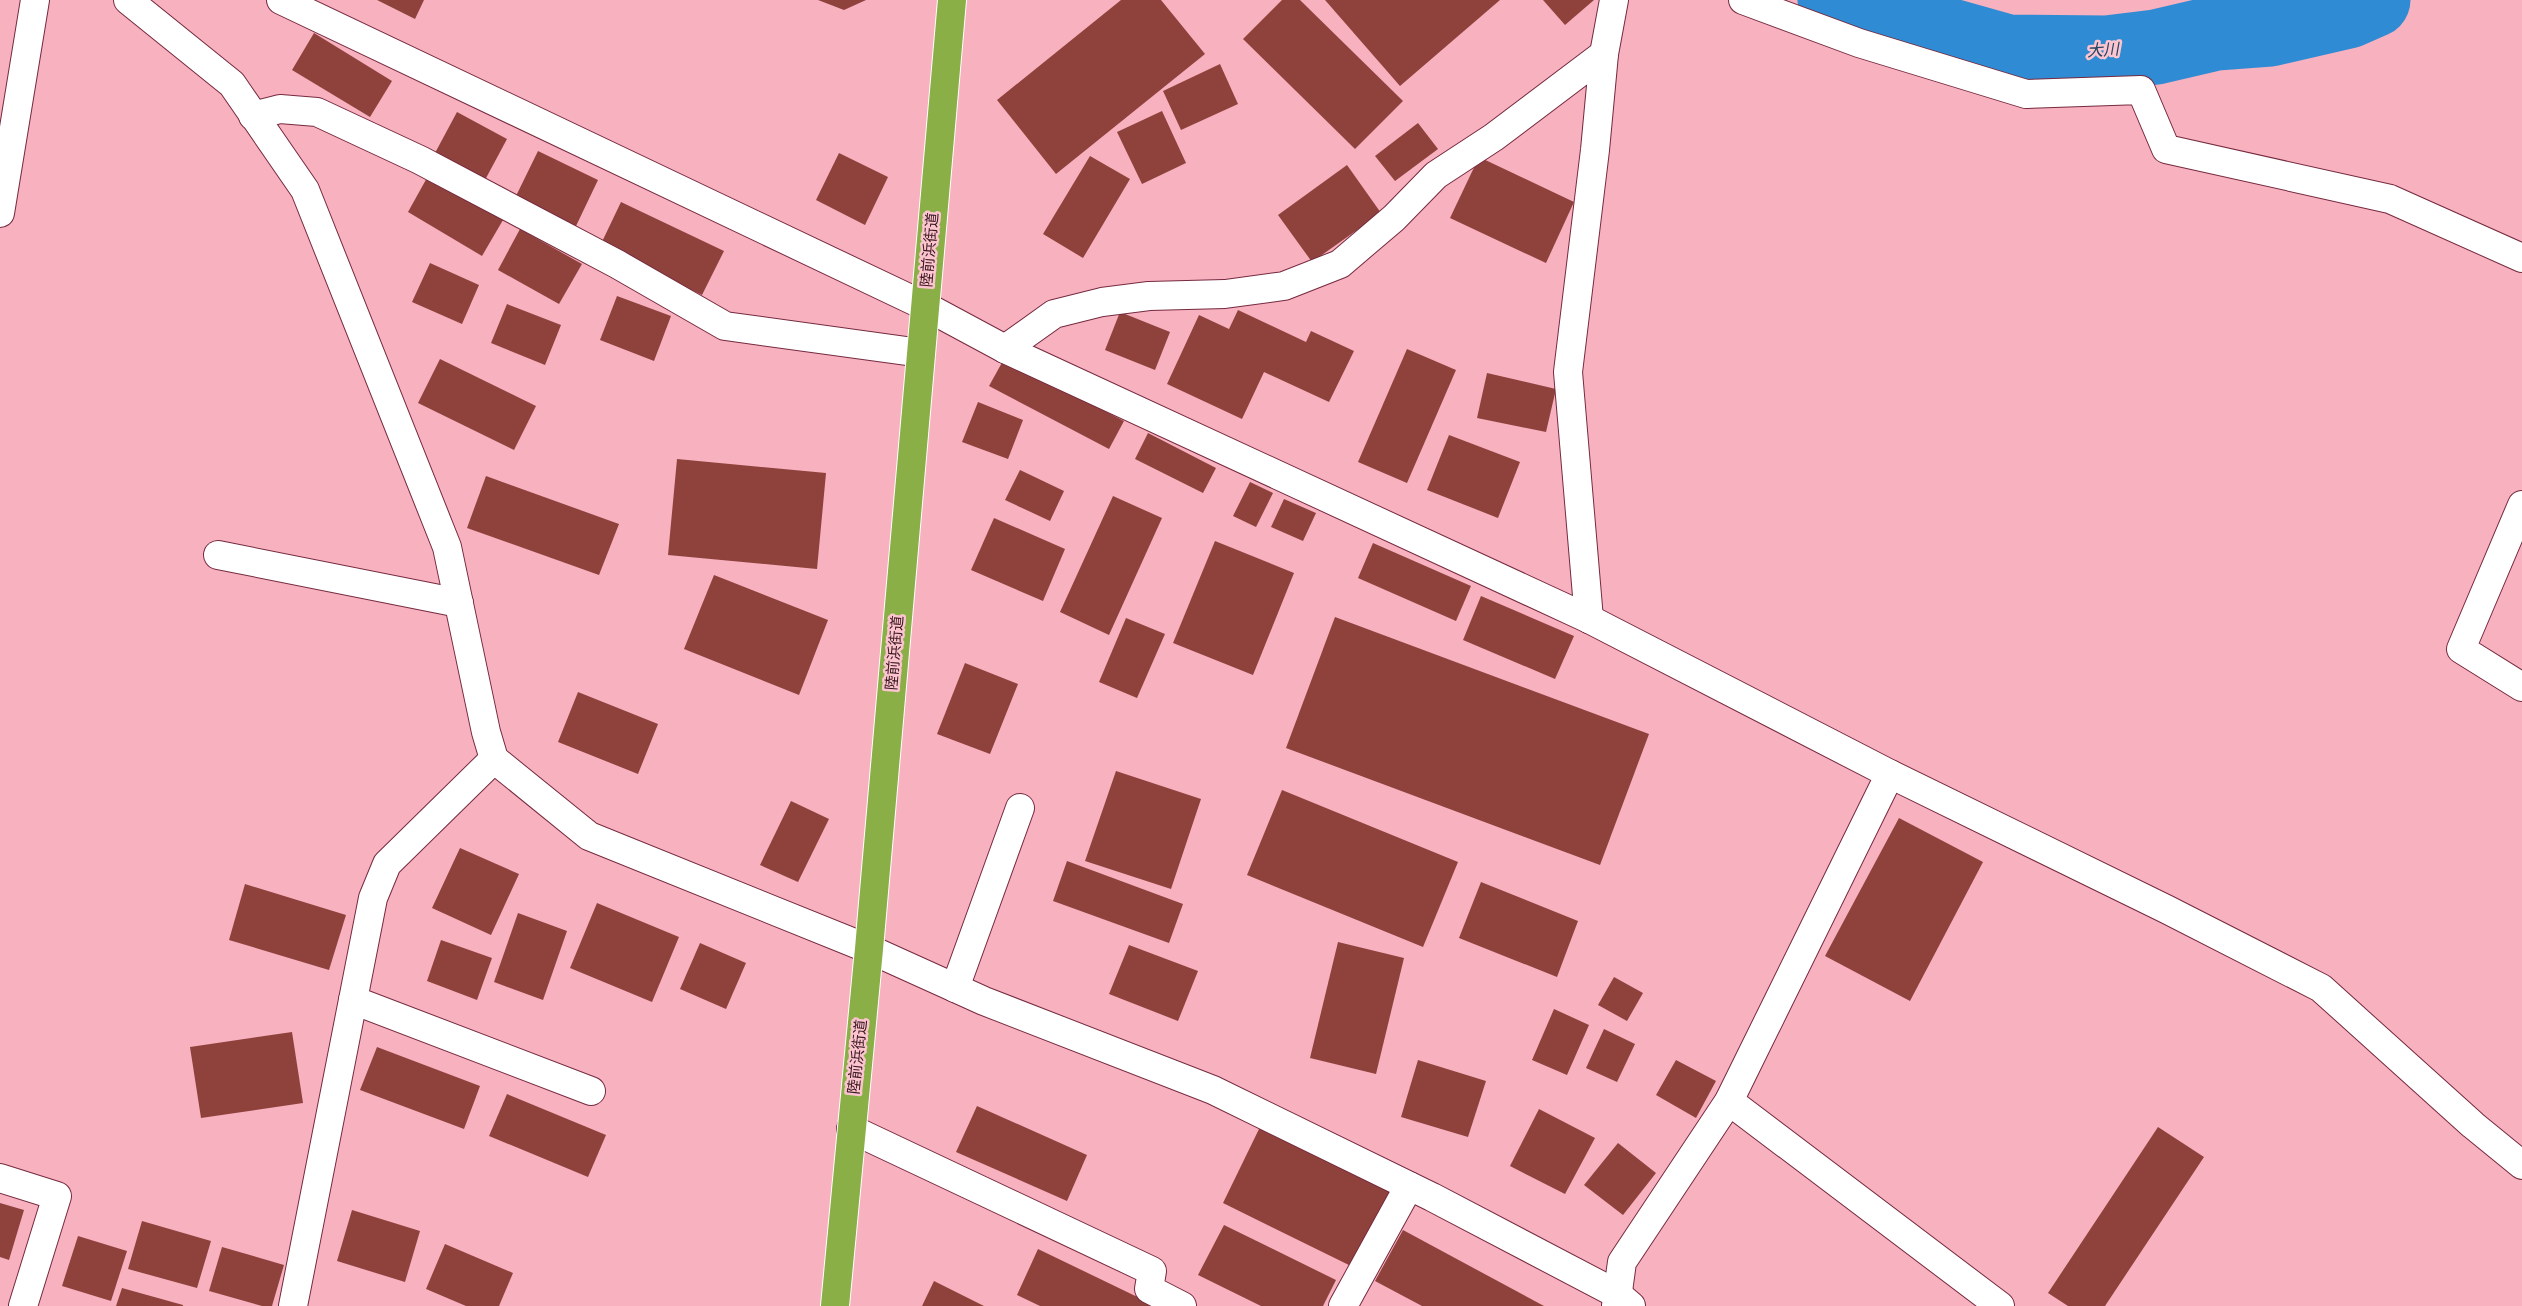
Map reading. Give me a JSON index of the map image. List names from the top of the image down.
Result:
{
  "streets": {
    "highway": ["陸前浜街道"]
  },
  "water": ["大川"]
}
